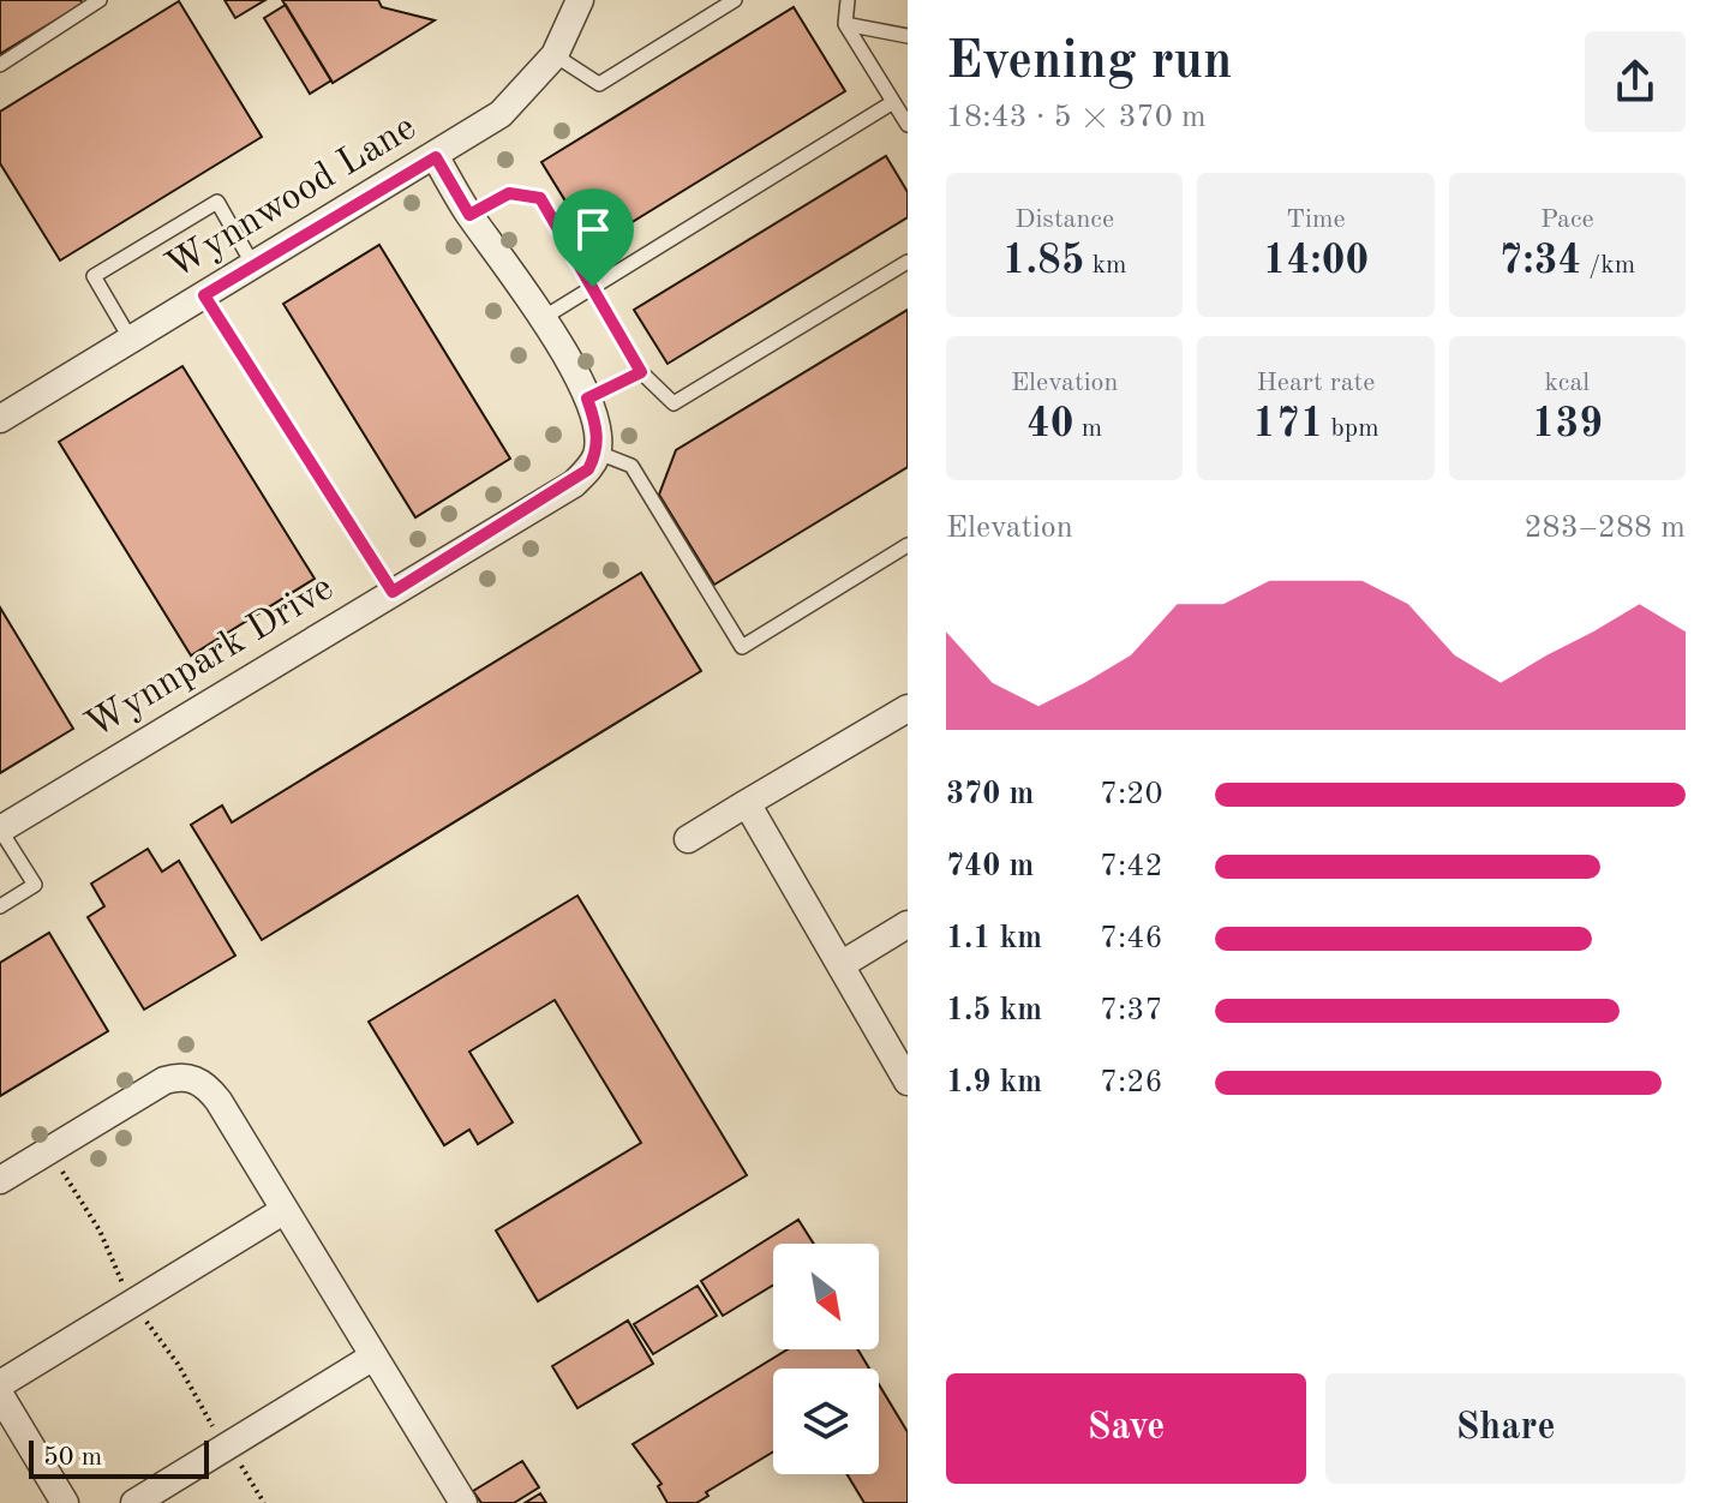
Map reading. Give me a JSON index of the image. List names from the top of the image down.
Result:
{
  "streets": {
    "street": ["Wynnwood Lane", "Wynnpark Drive"]
  },
  "scale_bar": "50 m",
  "north": "bottom right",
  "page": {
    "heading": ["Evening run", "18:43 · 5 × 370 m"],
    "stats": [
      ["Distance", "1.85 km"],
      ["Time", "14:00"],
      ["Pace", "7:34 /km"],
      ["Elevation", "40 m"],
      ["Heart rate", "171 bpm"],
      ["kcal", "139"]
    ],
    "chart": ["Elevation", "283–288 m"],
    "list": [
      {
        "name": "370 m",
        "note": "7:20"
      },
      {
        "name": "740 m",
        "note": "7:42"
      },
      {
        "name": "1.1 km",
        "note": "7:46"
      },
      {
        "name": "1.5 km",
        "note": "7:37"
      },
      {
        "name": "1.9 km",
        "note": "7:26"
      }
    ],
    "buttons": ["Save", "Share"],
    "scale": "50 m"
  }
}
